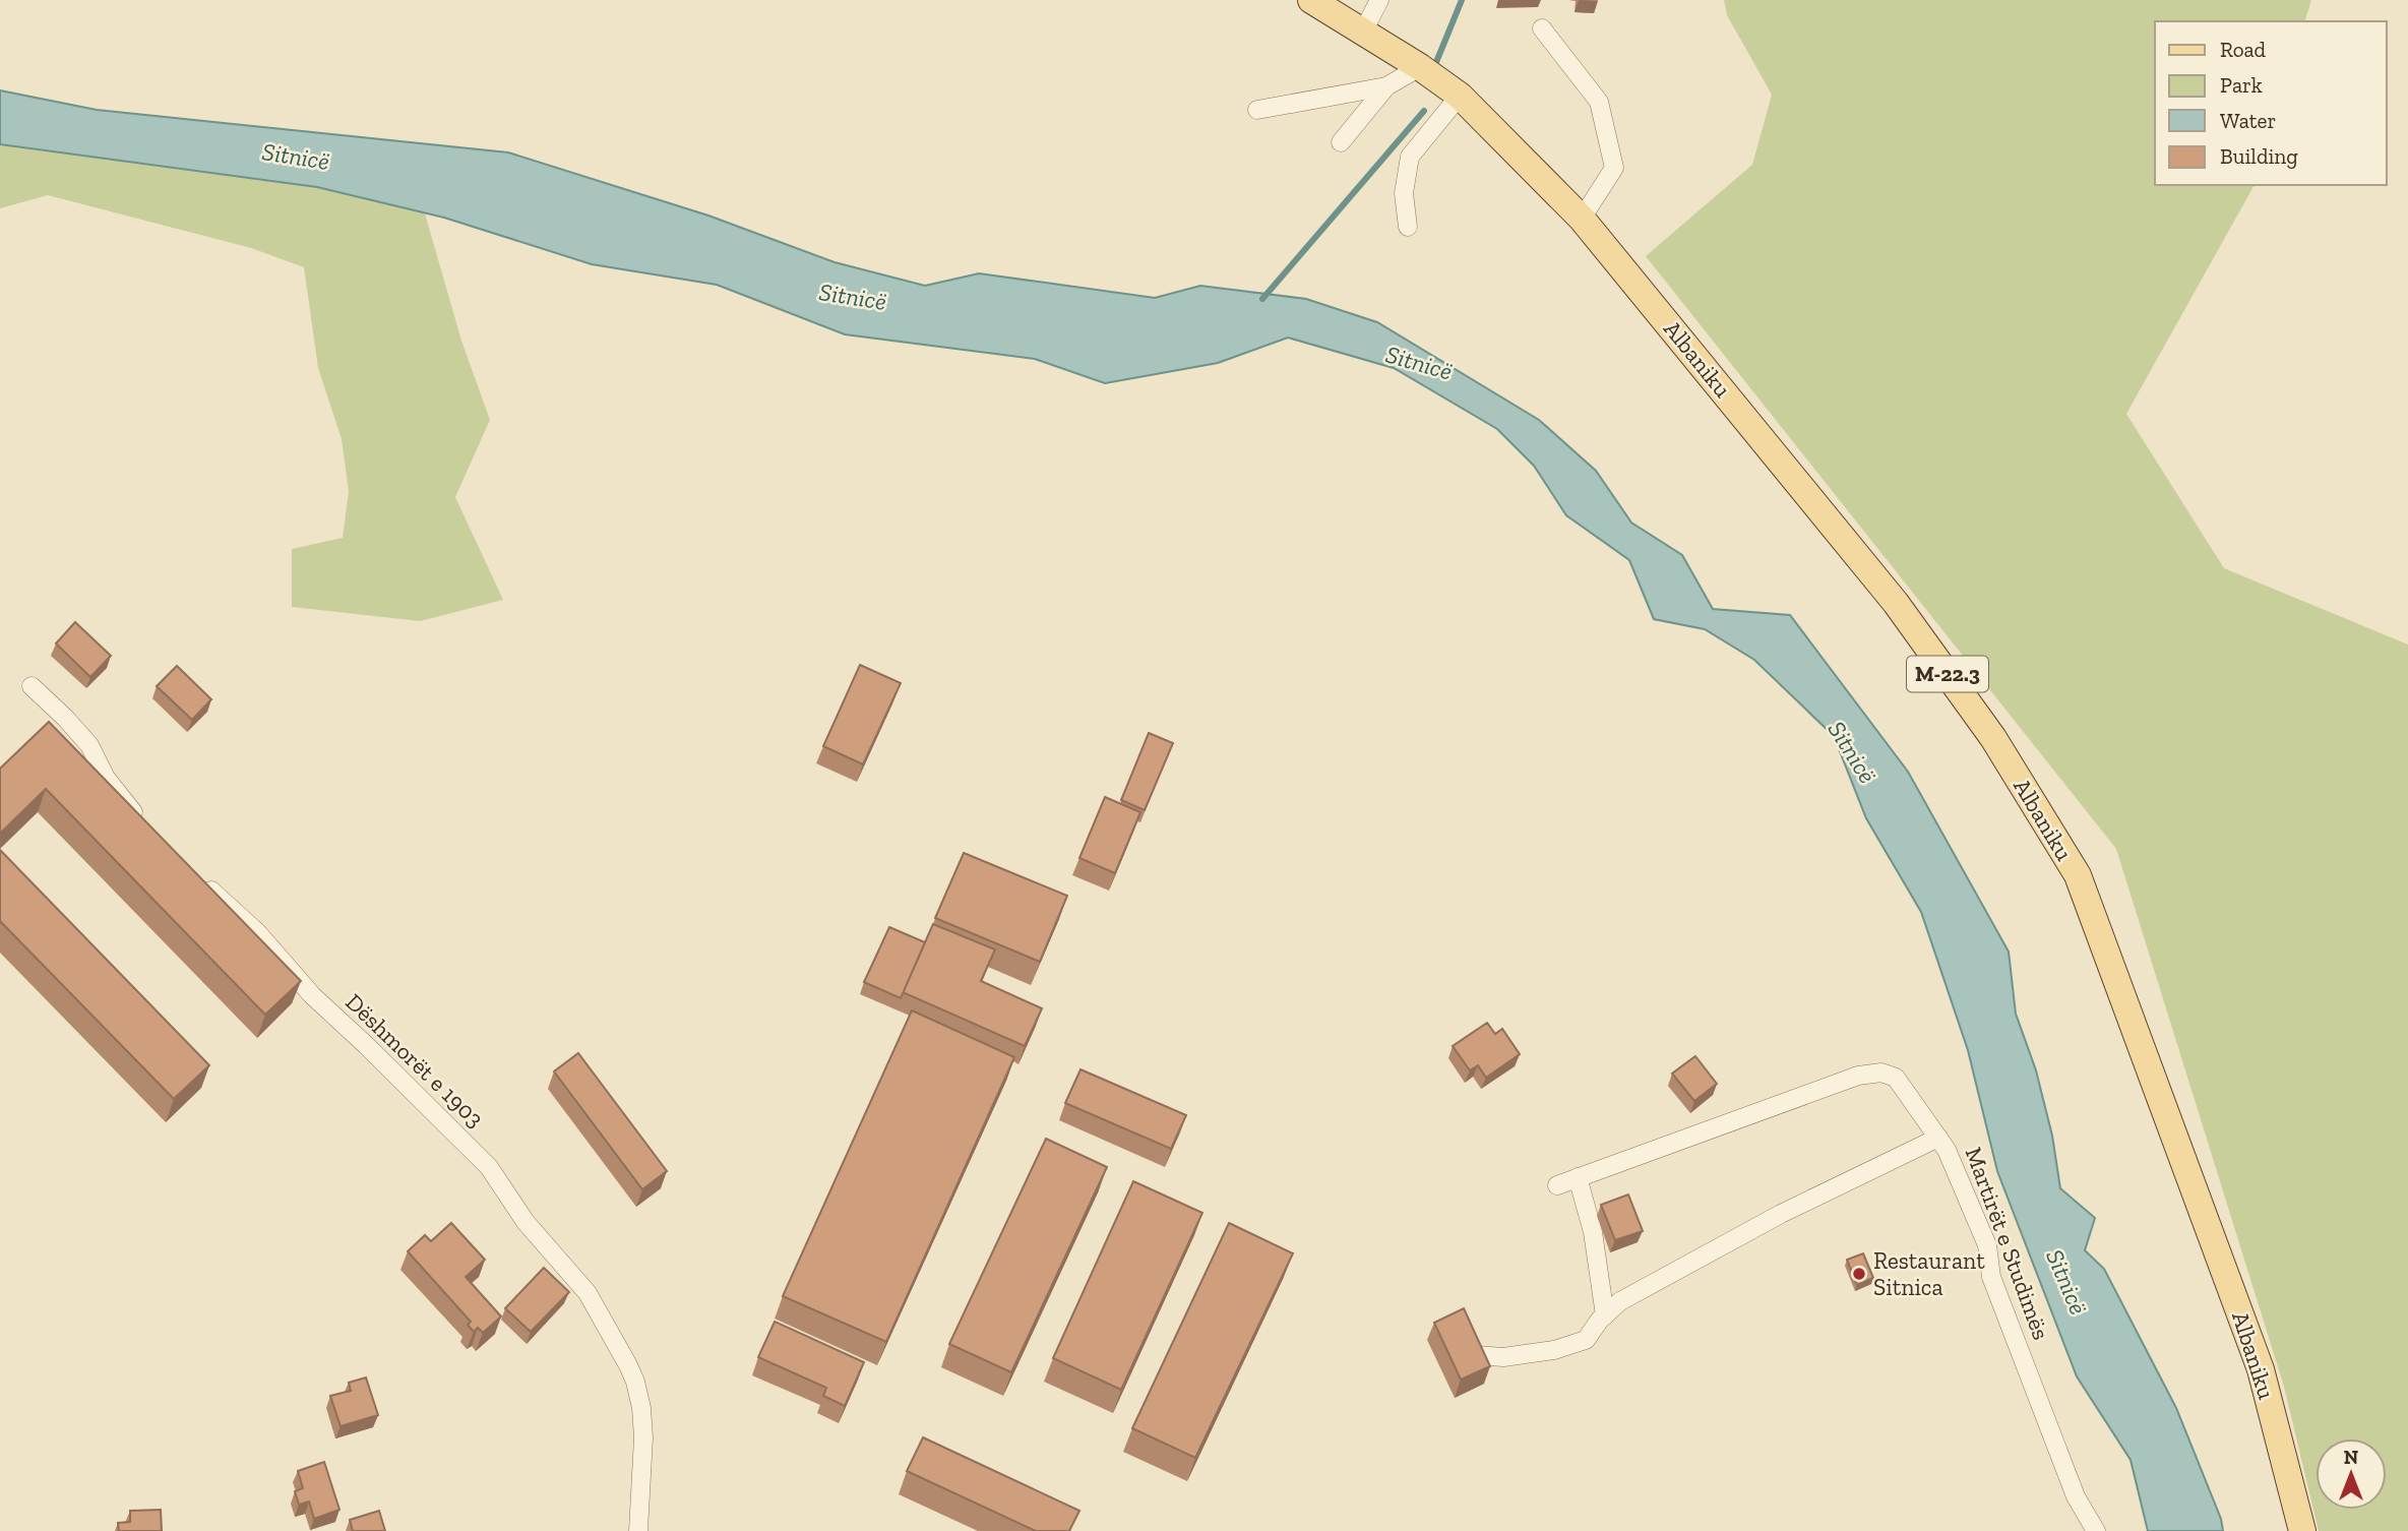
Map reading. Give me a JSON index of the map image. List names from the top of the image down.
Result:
{
  "streets": {
    "main road": ["Albaniku", "M-22.3"],
    "street": ["Dëshmorët e 1903", "Martirët e Studimës"]
  },
  "water": ["Sitnicë"],
  "places": ["Restaurant Sitnica"],
  "legend": [
    "Road",
    "Park",
    "Water",
    "Building"
  ],
  "north": "top"
}
